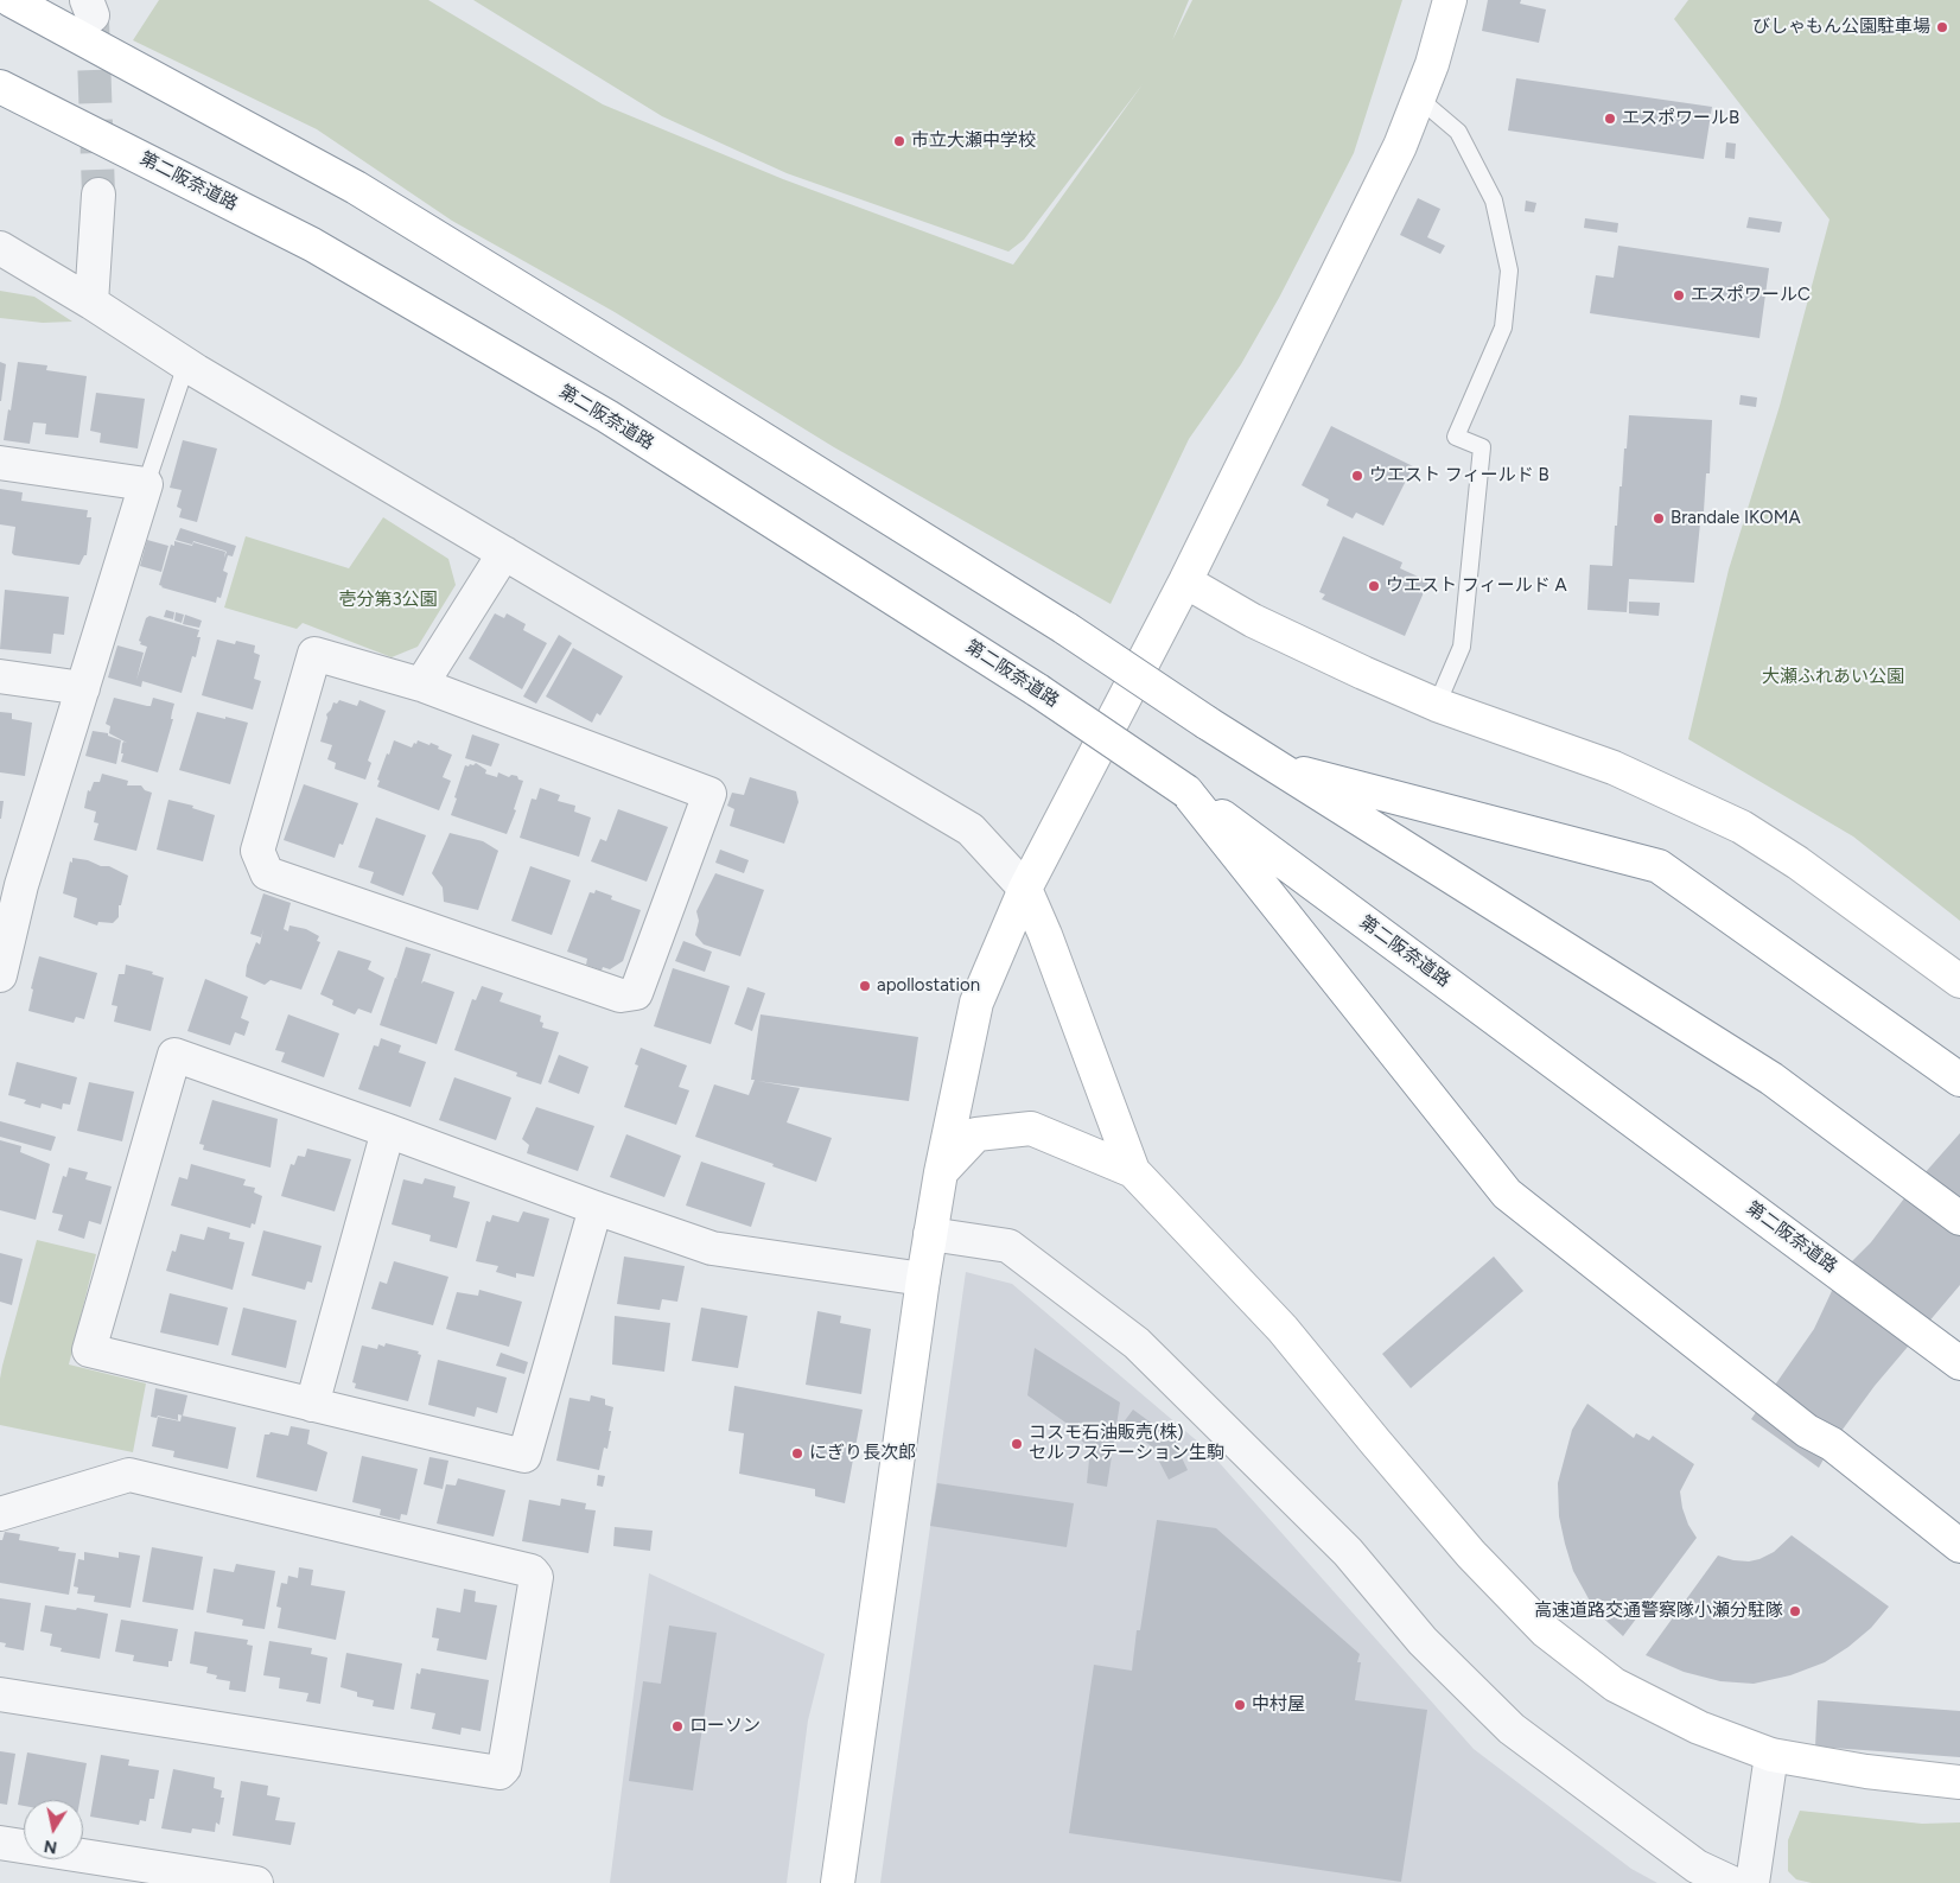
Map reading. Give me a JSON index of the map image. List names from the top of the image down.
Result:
{
  "streets": {
    "main road": ["第二阪奈道路"]
  },
  "parks": ["壱分第3公園", "大瀬ふれあい公園"],
  "places": [
    "びしゃもん公園駐車場",
    "エスポワールB",
    "市立大瀬中学校",
    "エスポワールC",
    "ウエスト フィールド B",
    "Brandale IKOMA",
    "ウエスト フィールド A",
    "apollostation",
    "コスモ石油販売(株) セルフステーション生駒",
    "にぎり長次郎",
    "高速道路交通警察隊小瀬分駐隊",
    "中村屋",
    "ローソン"
  ],
  "north": "bottom"
}
